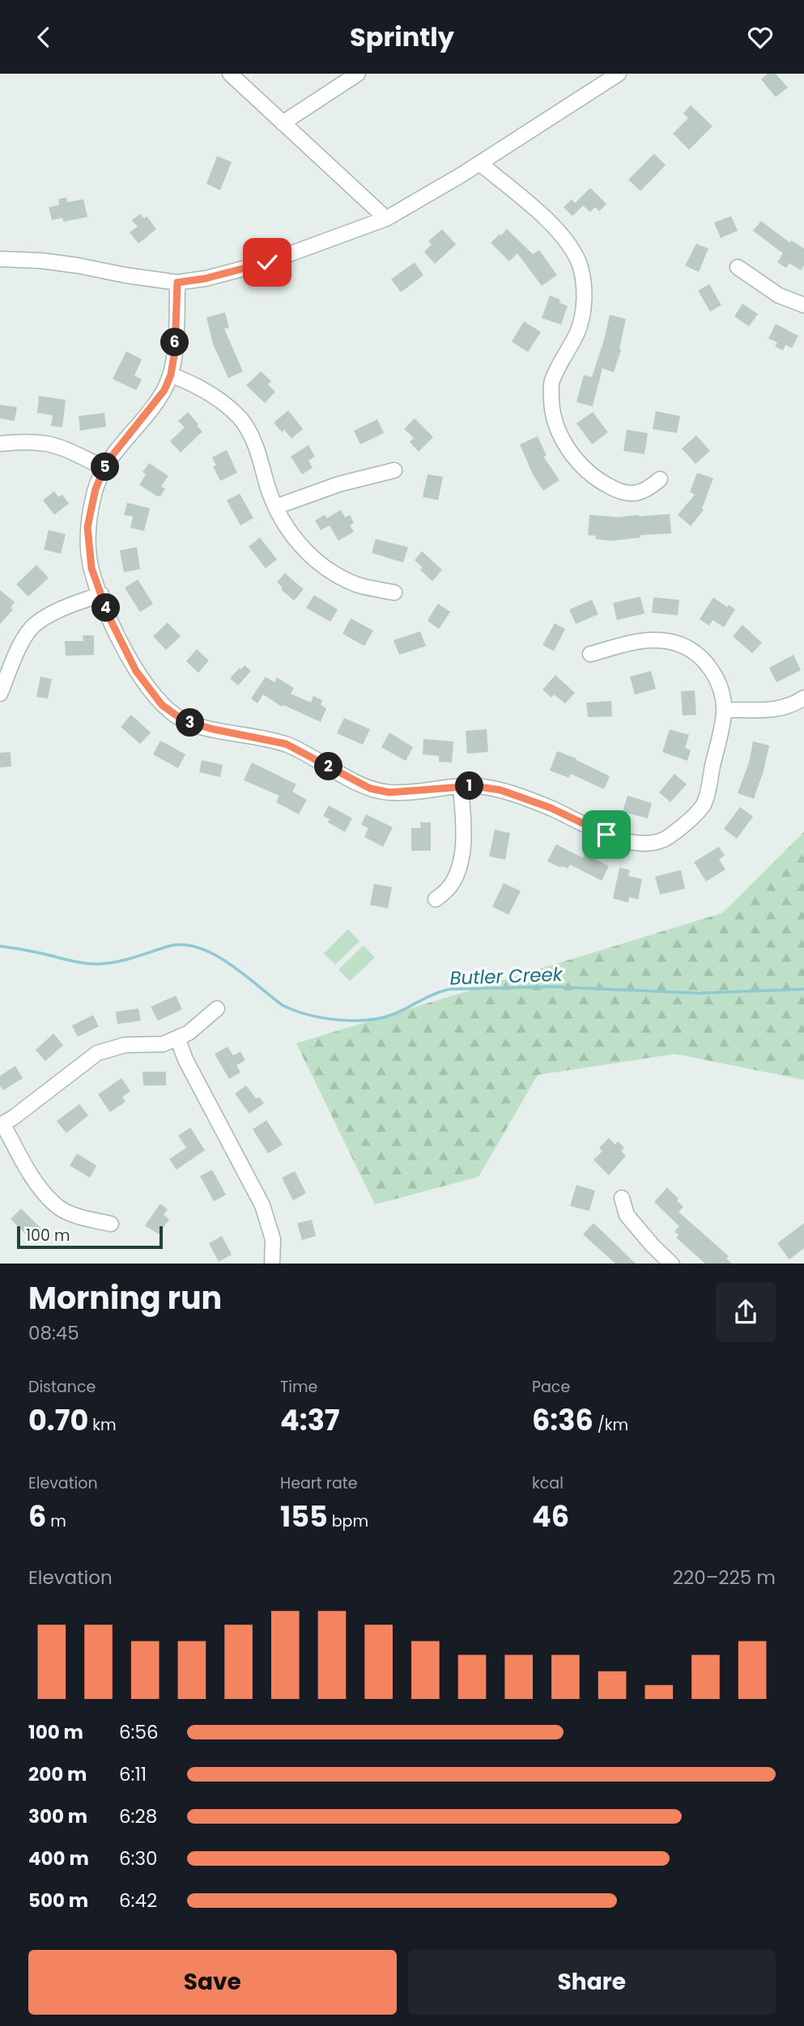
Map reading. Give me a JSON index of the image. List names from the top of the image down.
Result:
{
  "water": ["Butler Creek"],
  "scale_bar": "100 m",
  "page": {
    "header": "Sprintly",
    "pins": [
      "6",
      "5",
      "4",
      "3",
      "2",
      "1"
    ],
    "scale": "100 m",
    "heading": ["Morning run", "08:45"],
    "stats": [
      ["Distance", "0.70 km"],
      ["Time", "4:37"],
      ["Pace", "6:36 /km"],
      ["Elevation", "6 m"],
      ["Heart rate", "155 bpm"],
      ["kcal", "46"]
    ],
    "chart": ["Elevation", "220–225 m"],
    "list": [
      {
        "name": "100 m",
        "note": "6:56"
      },
      {
        "name": "200 m",
        "note": "6:11"
      },
      {
        "name": "300 m",
        "note": "6:28"
      },
      {
        "name": "400 m",
        "note": "6:30"
      },
      {
        "name": "500 m",
        "note": "6:42"
      }
    ],
    "buttons": ["Save", "Share"]
  }
}
